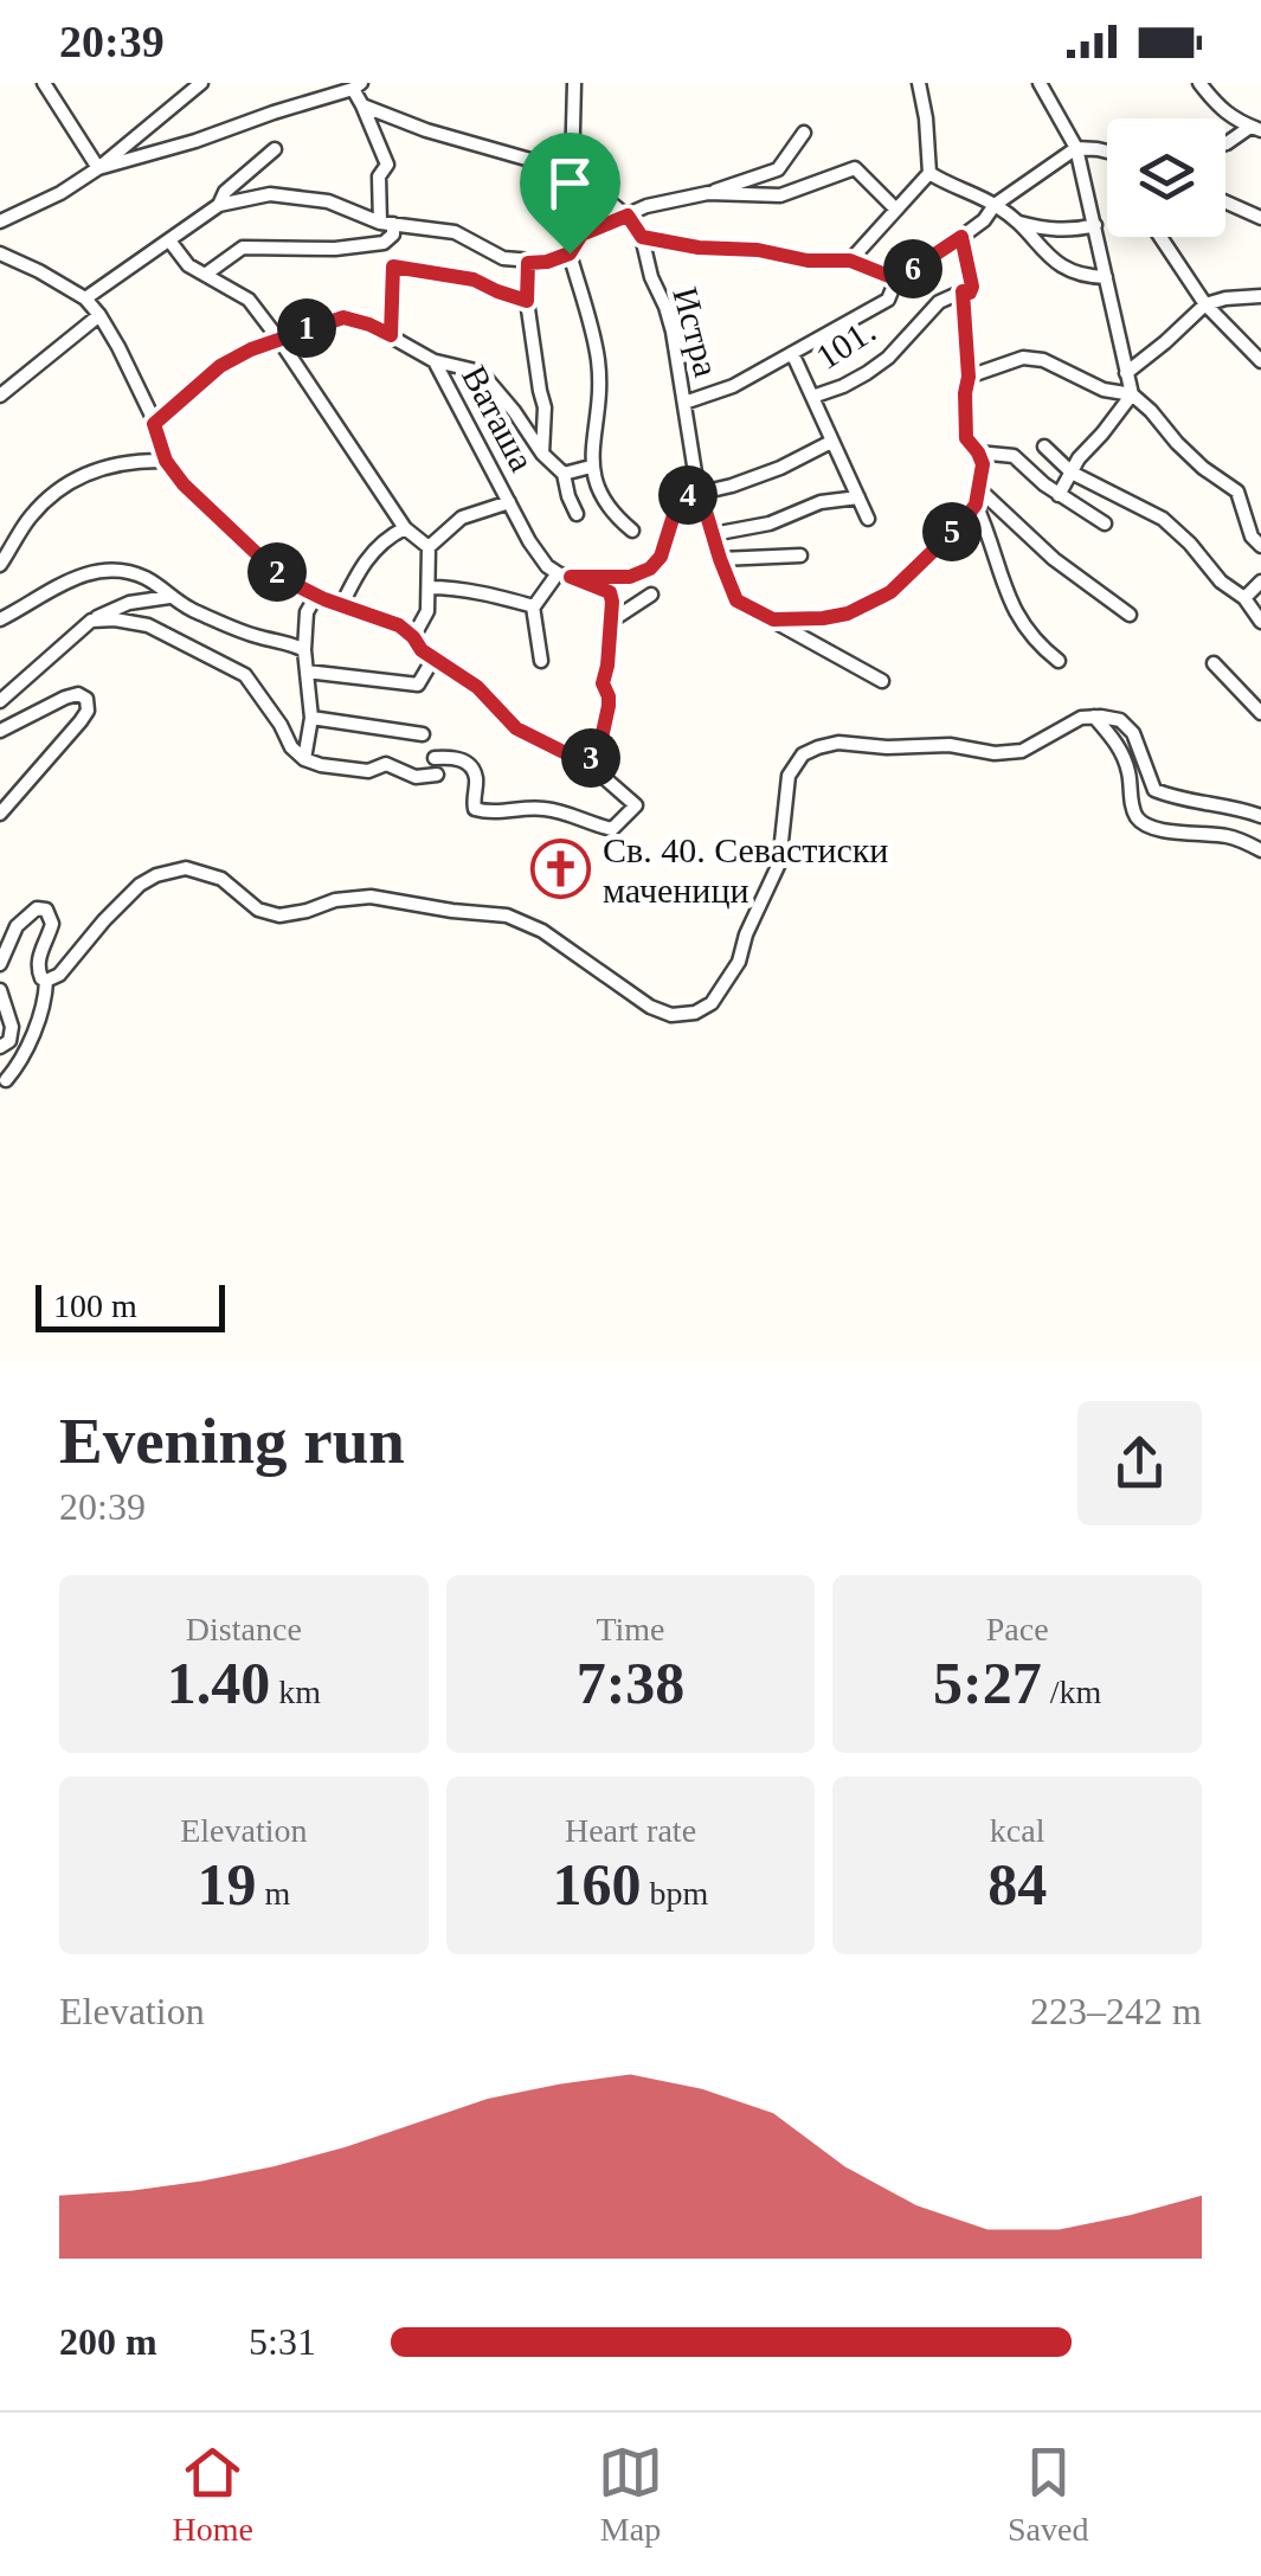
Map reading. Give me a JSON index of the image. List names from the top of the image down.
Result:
{
  "streets": {
    "street": ["Истра", "101.", "Ваташа"]
  },
  "places": {
    "church": ["Св. 40. Севастиски маченици"]
  },
  "scale_bar": "100 m",
  "page": {
    "status": "20:39",
    "pins": [
      "6",
      "1",
      "4",
      "5",
      "2",
      "3"
    ],
    "scale": "100 m",
    "heading": ["Evening run", "20:39"],
    "stats": [
      ["Distance", "1.40 km"],
      ["Time", "7:38"],
      ["Pace", "5:27 /km"],
      ["Elevation", "19 m"],
      ["Heart rate", "160 bpm"],
      ["kcal", "84"]
    ],
    "chart": ["Elevation", "223–242 m"],
    "list": [
      {
        "name": "200 m",
        "note": "5:31"
      }
    ],
    "tabs": ["Home", "Map", "Saved"]
  }
}
